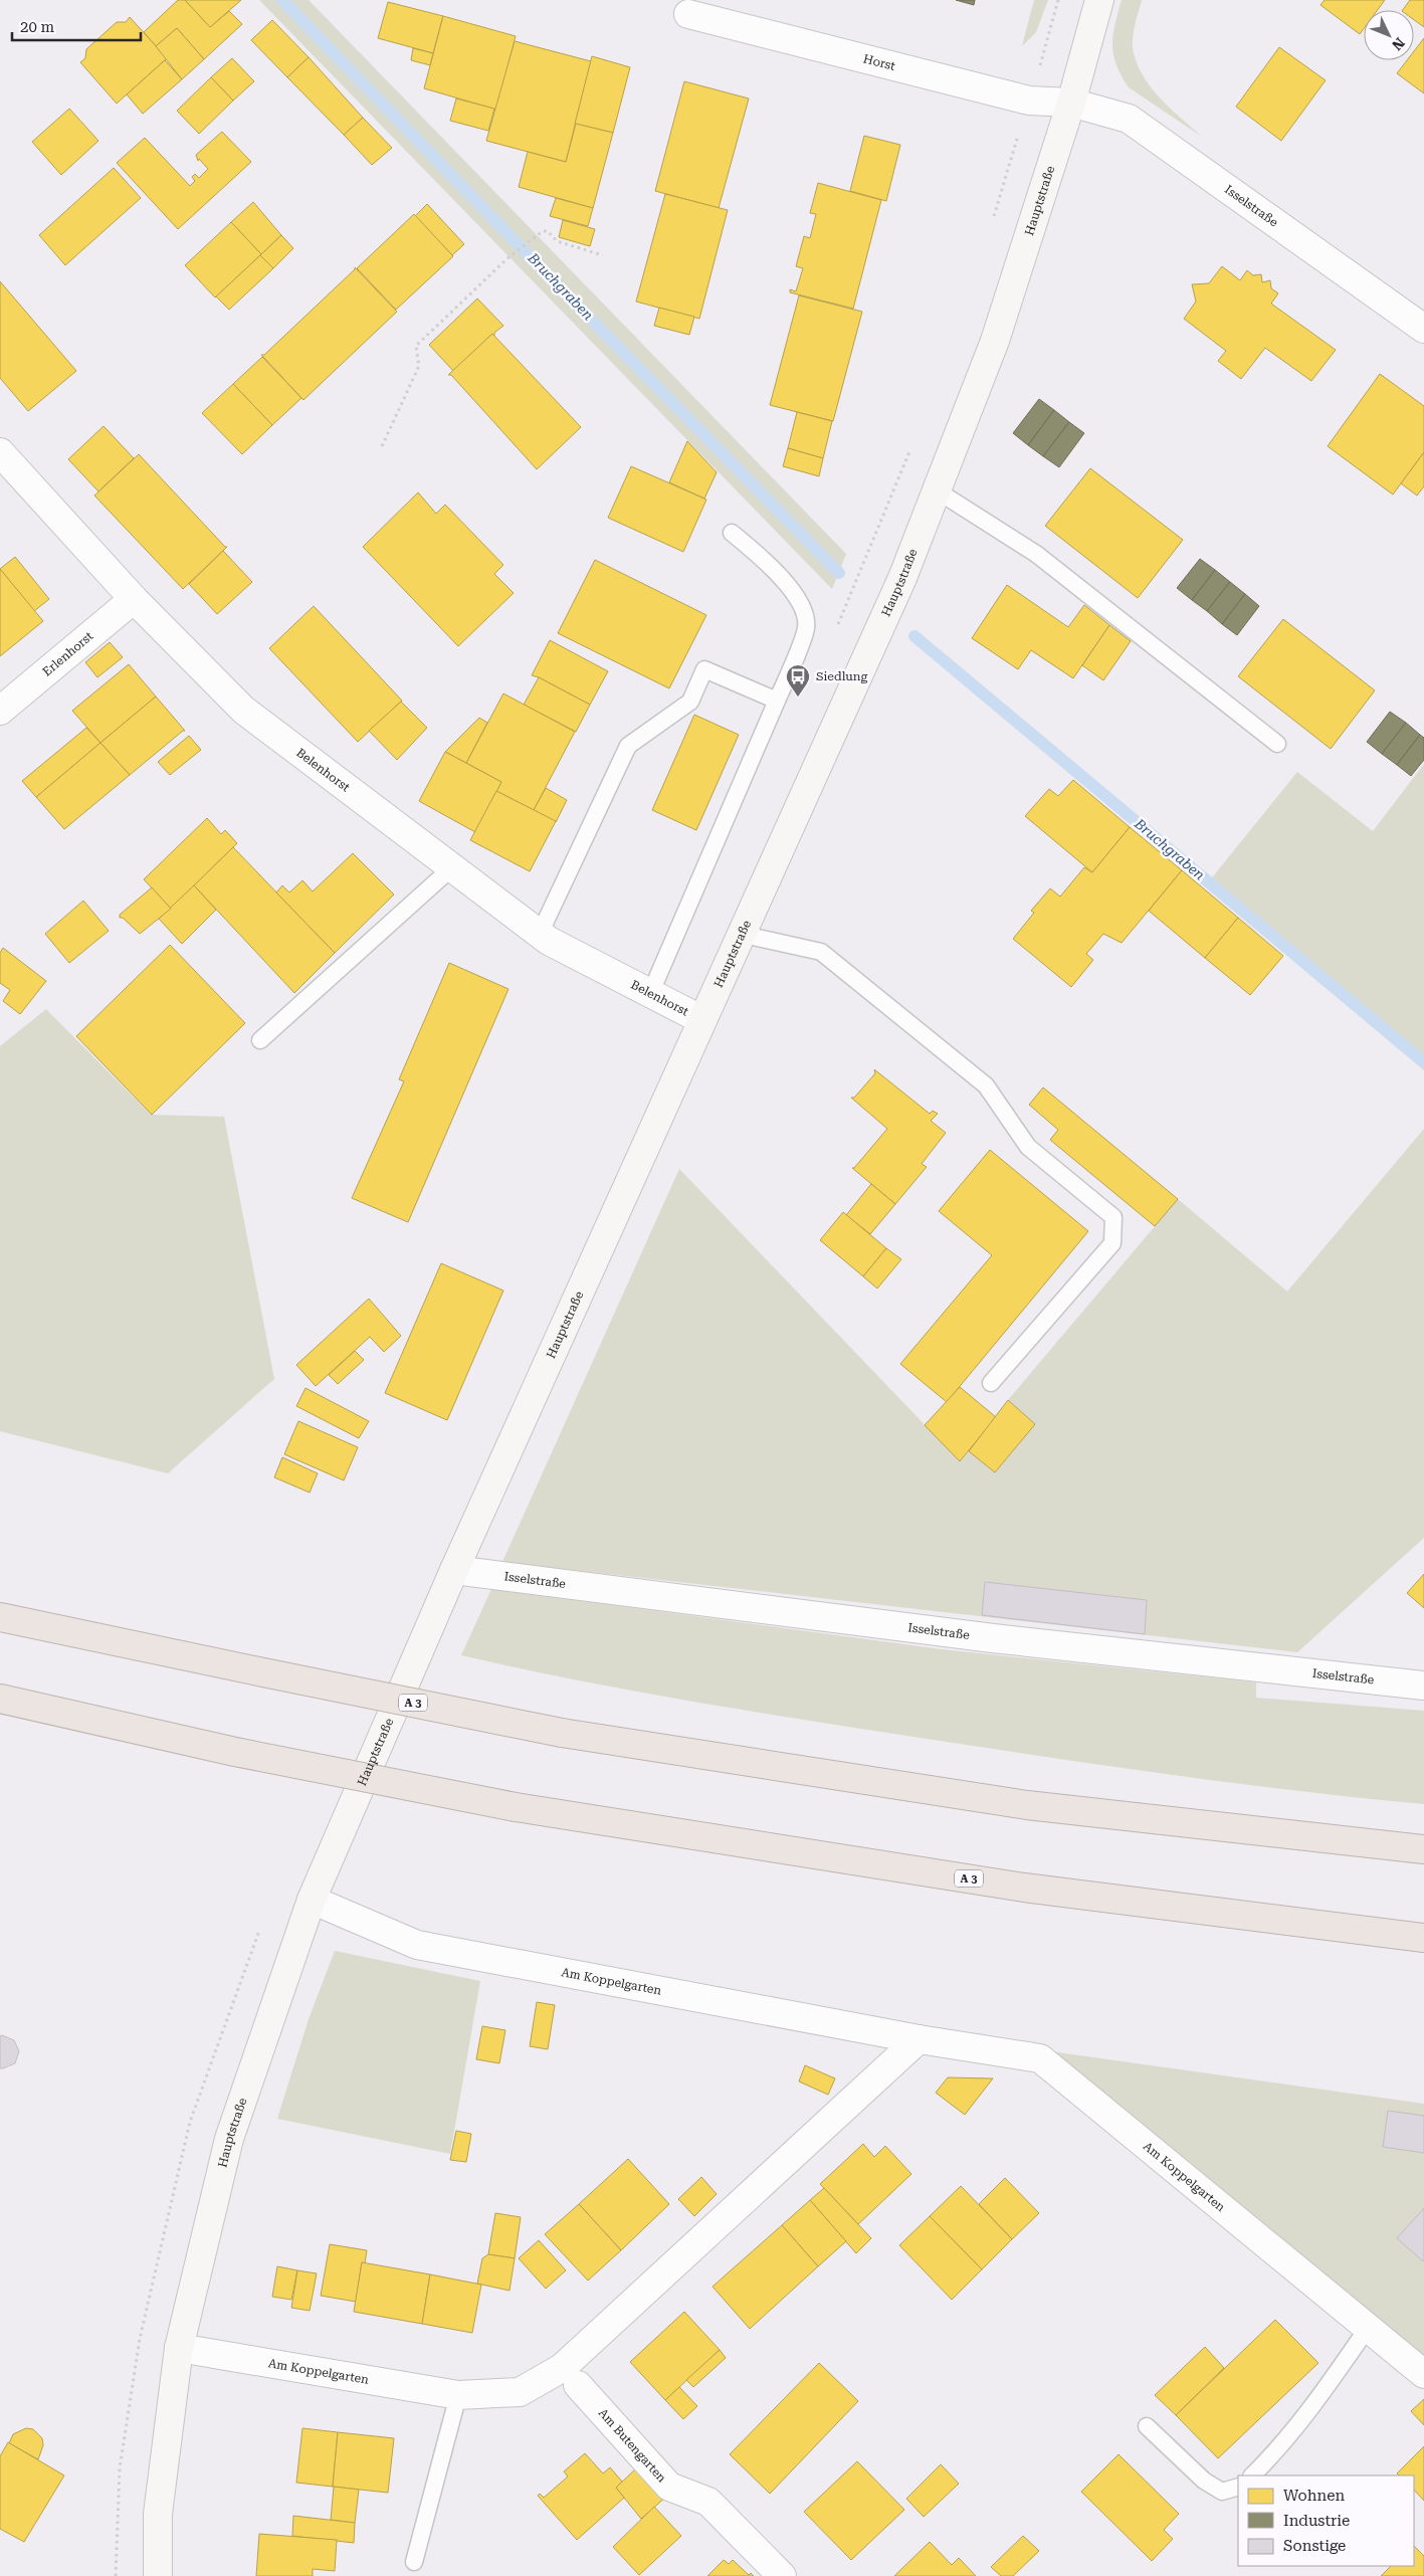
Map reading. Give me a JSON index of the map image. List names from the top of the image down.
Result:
{
  "streets": {
    "highway": ["A 3"],
    "main road": ["Hauptstraße"],
    "street": [
      "Horst",
      "Isselstraße",
      "Erlenhorst",
      "Belenhorst",
      "Am Koppelgarten",
      "Am Butengarten"
    ]
  },
  "crossings": [
    ["Horst", "Hauptstraße"],
    ["Horst", "Isselstraße"],
    ["Hauptstraße", "Isselstraße"],
    ["Hauptstraße", "Belenhorst"],
    ["Hauptstraße", "Am Koppelgarten"],
    ["Erlenhorst", "Belenhorst"]
  ],
  "water": ["Bruchgraben"],
  "places": {
    "bus stop": ["Siedlung"]
  },
  "legend": ["Wohnen", "Industrie", "Sonstige"],
  "scale_bar": "20 m",
  "north": "bottom right"
}
